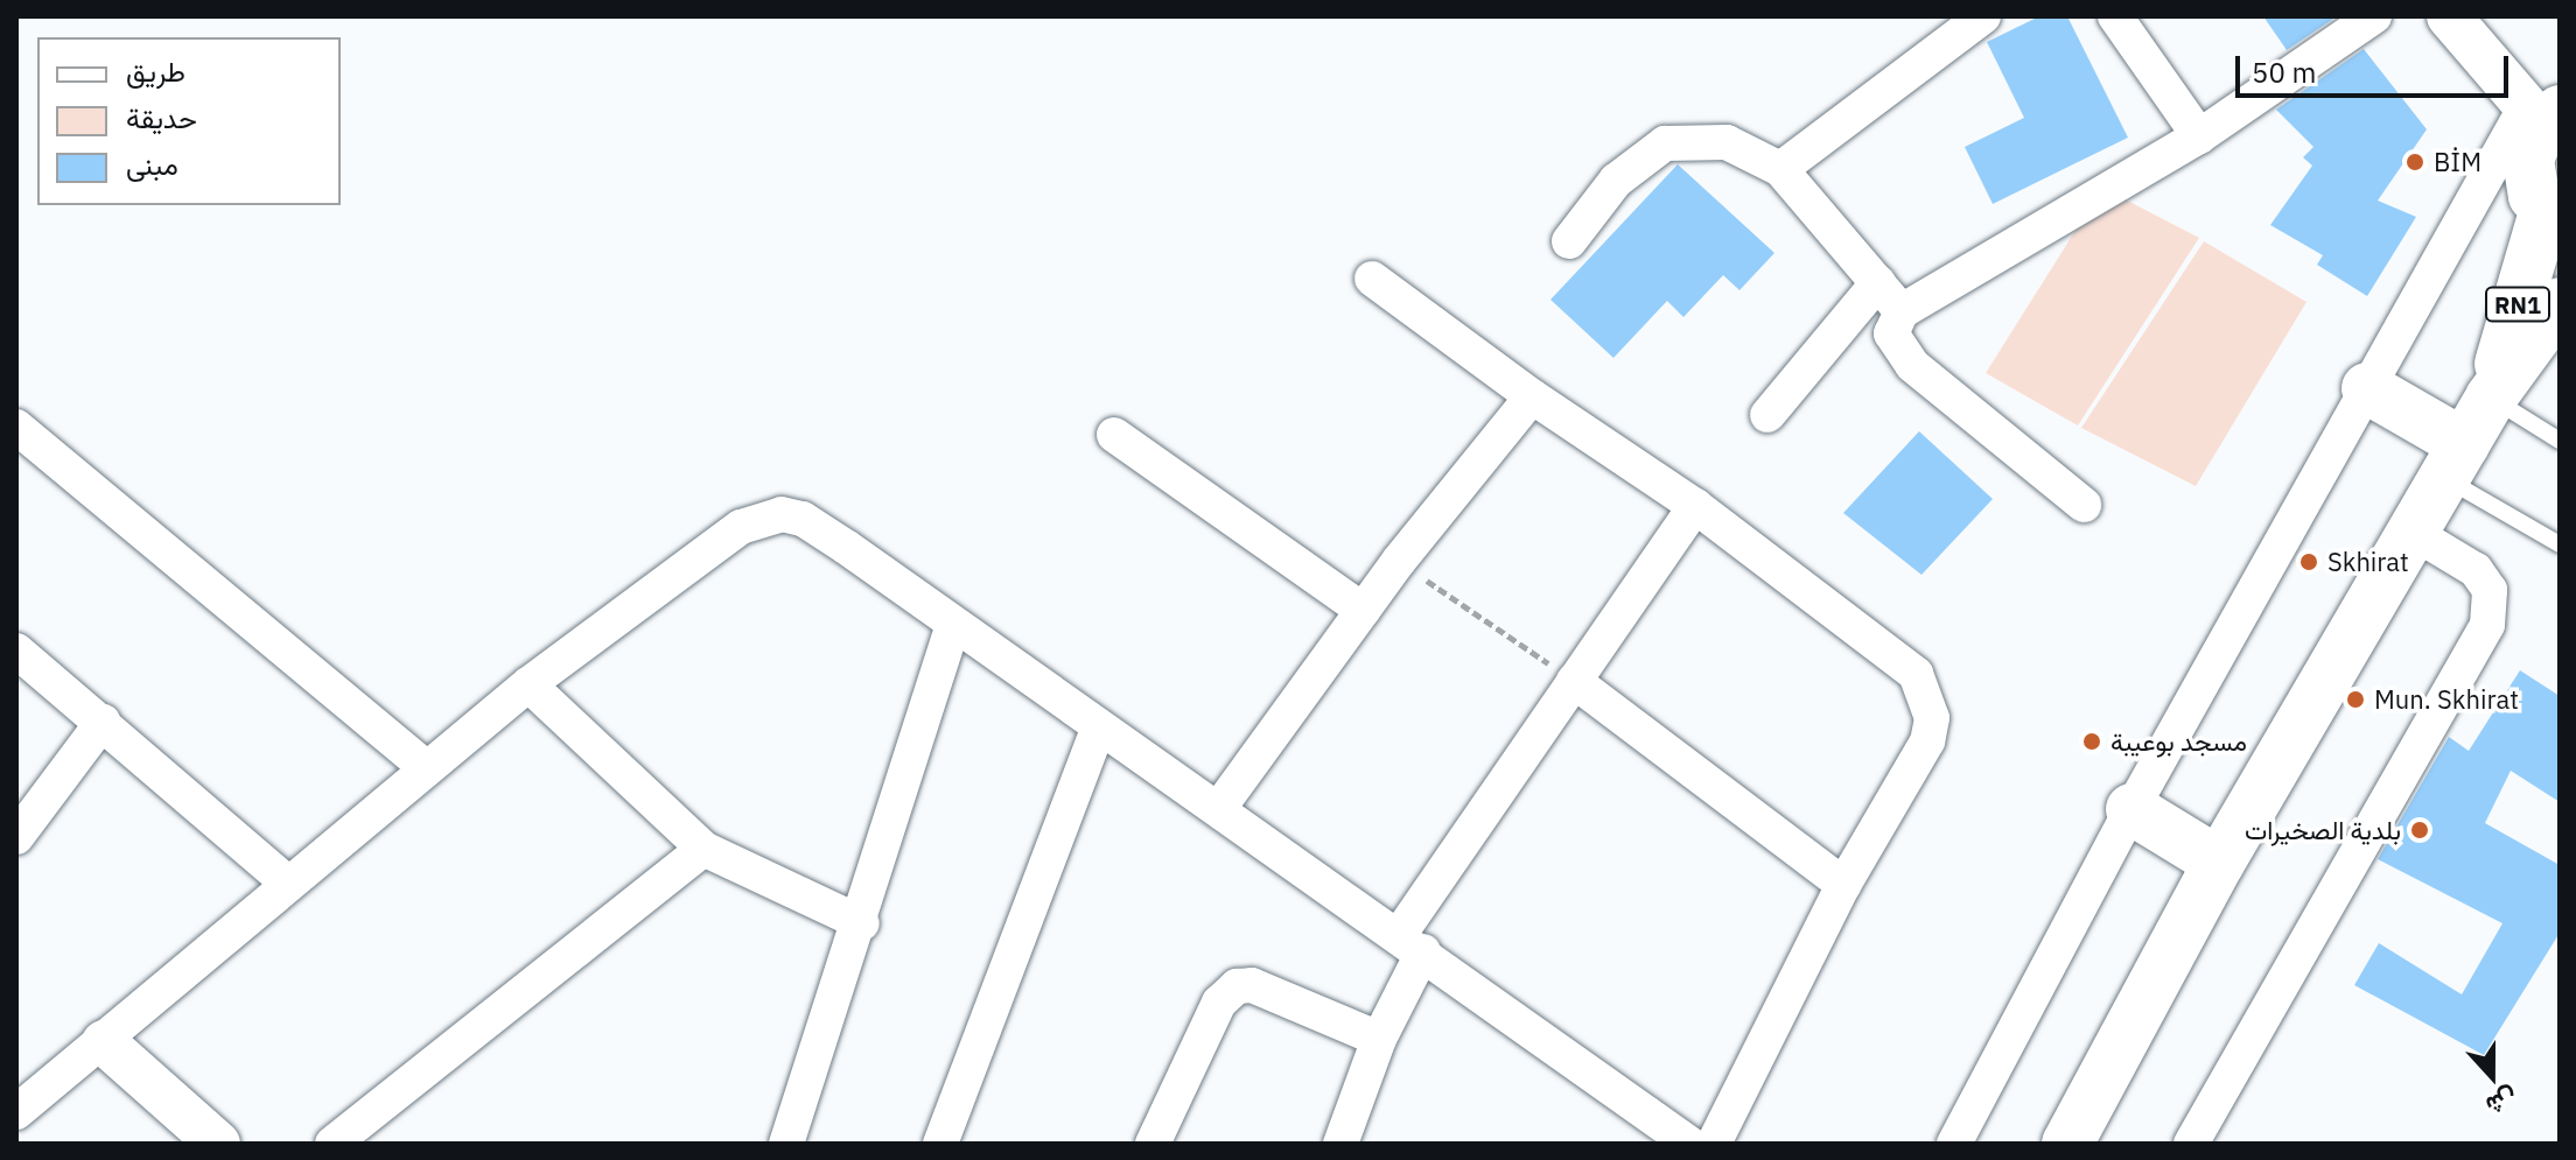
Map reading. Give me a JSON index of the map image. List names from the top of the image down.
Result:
{
  "streets": {
    "main road": ["RN1"]
  },
  "places": [
    "BİM",
    "Skhirat",
    "Mun. Skhirat",
    "مسجد بوعيبة",
    "بلدية الصخيرات"
  ],
  "legend": ["طريق", "حديقة", "مبنى"],
  "scale_bar": "50 m",
  "north": "bottom"
}
